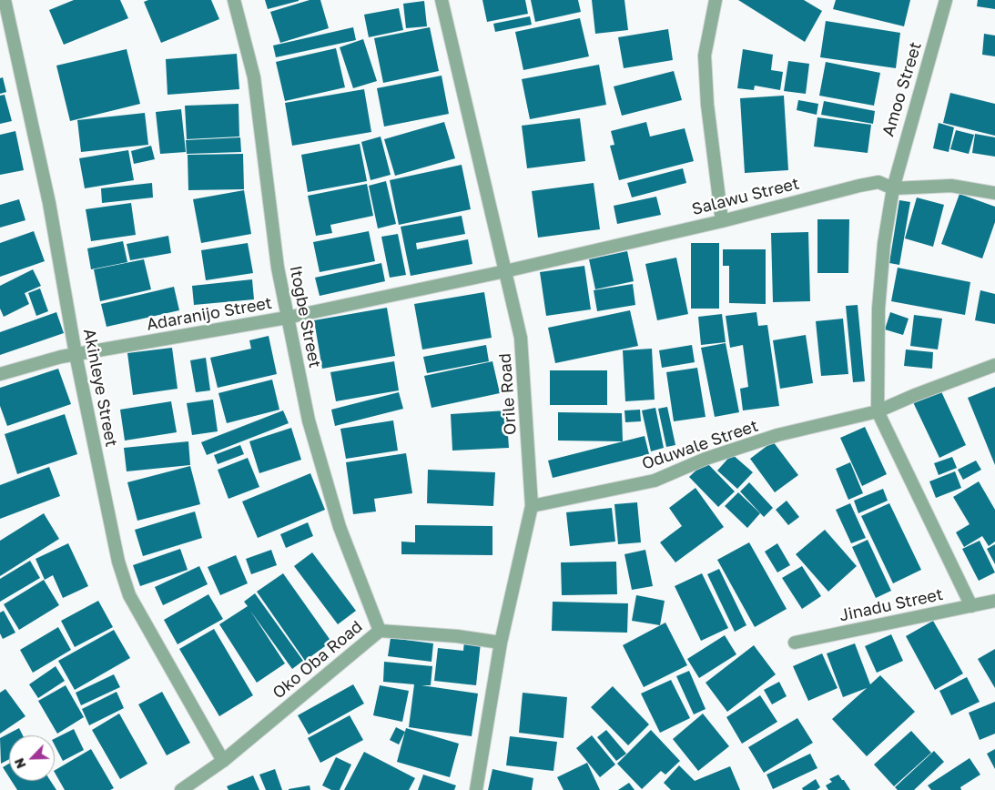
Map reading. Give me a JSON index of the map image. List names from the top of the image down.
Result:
{
  "streets": {
    "street": [
      "Amoo Street",
      "Salawu Street",
      "Adaranijo Street",
      "Itogbe Street",
      "Akinleye Street",
      "Orile Road",
      "Oduwale Street",
      "Jinadu Street",
      "Oko Oba Road"
    ]
  },
  "crossings": [
    ["Amoo Street", "Salawu Street"],
    ["Amoo Street", "Oduwale Street"],
    ["Salawu Street", "Adaranijo Street"],
    ["Salawu Street", "Orile Road"],
    ["Adaranijo Street", "Itogbe Street"],
    ["Adaranijo Street", "Akinleye Street"],
    ["Adaranijo Street", "Orile Road"],
    ["Itogbe Street", "Oko Oba Road"],
    ["Akinleye Street", "Oko Oba Road"],
    ["Orile Road", "Oduwale Street"],
    ["Orile Road", "Oko Oba Road"]
  ],
  "north": "bottom left"
}
